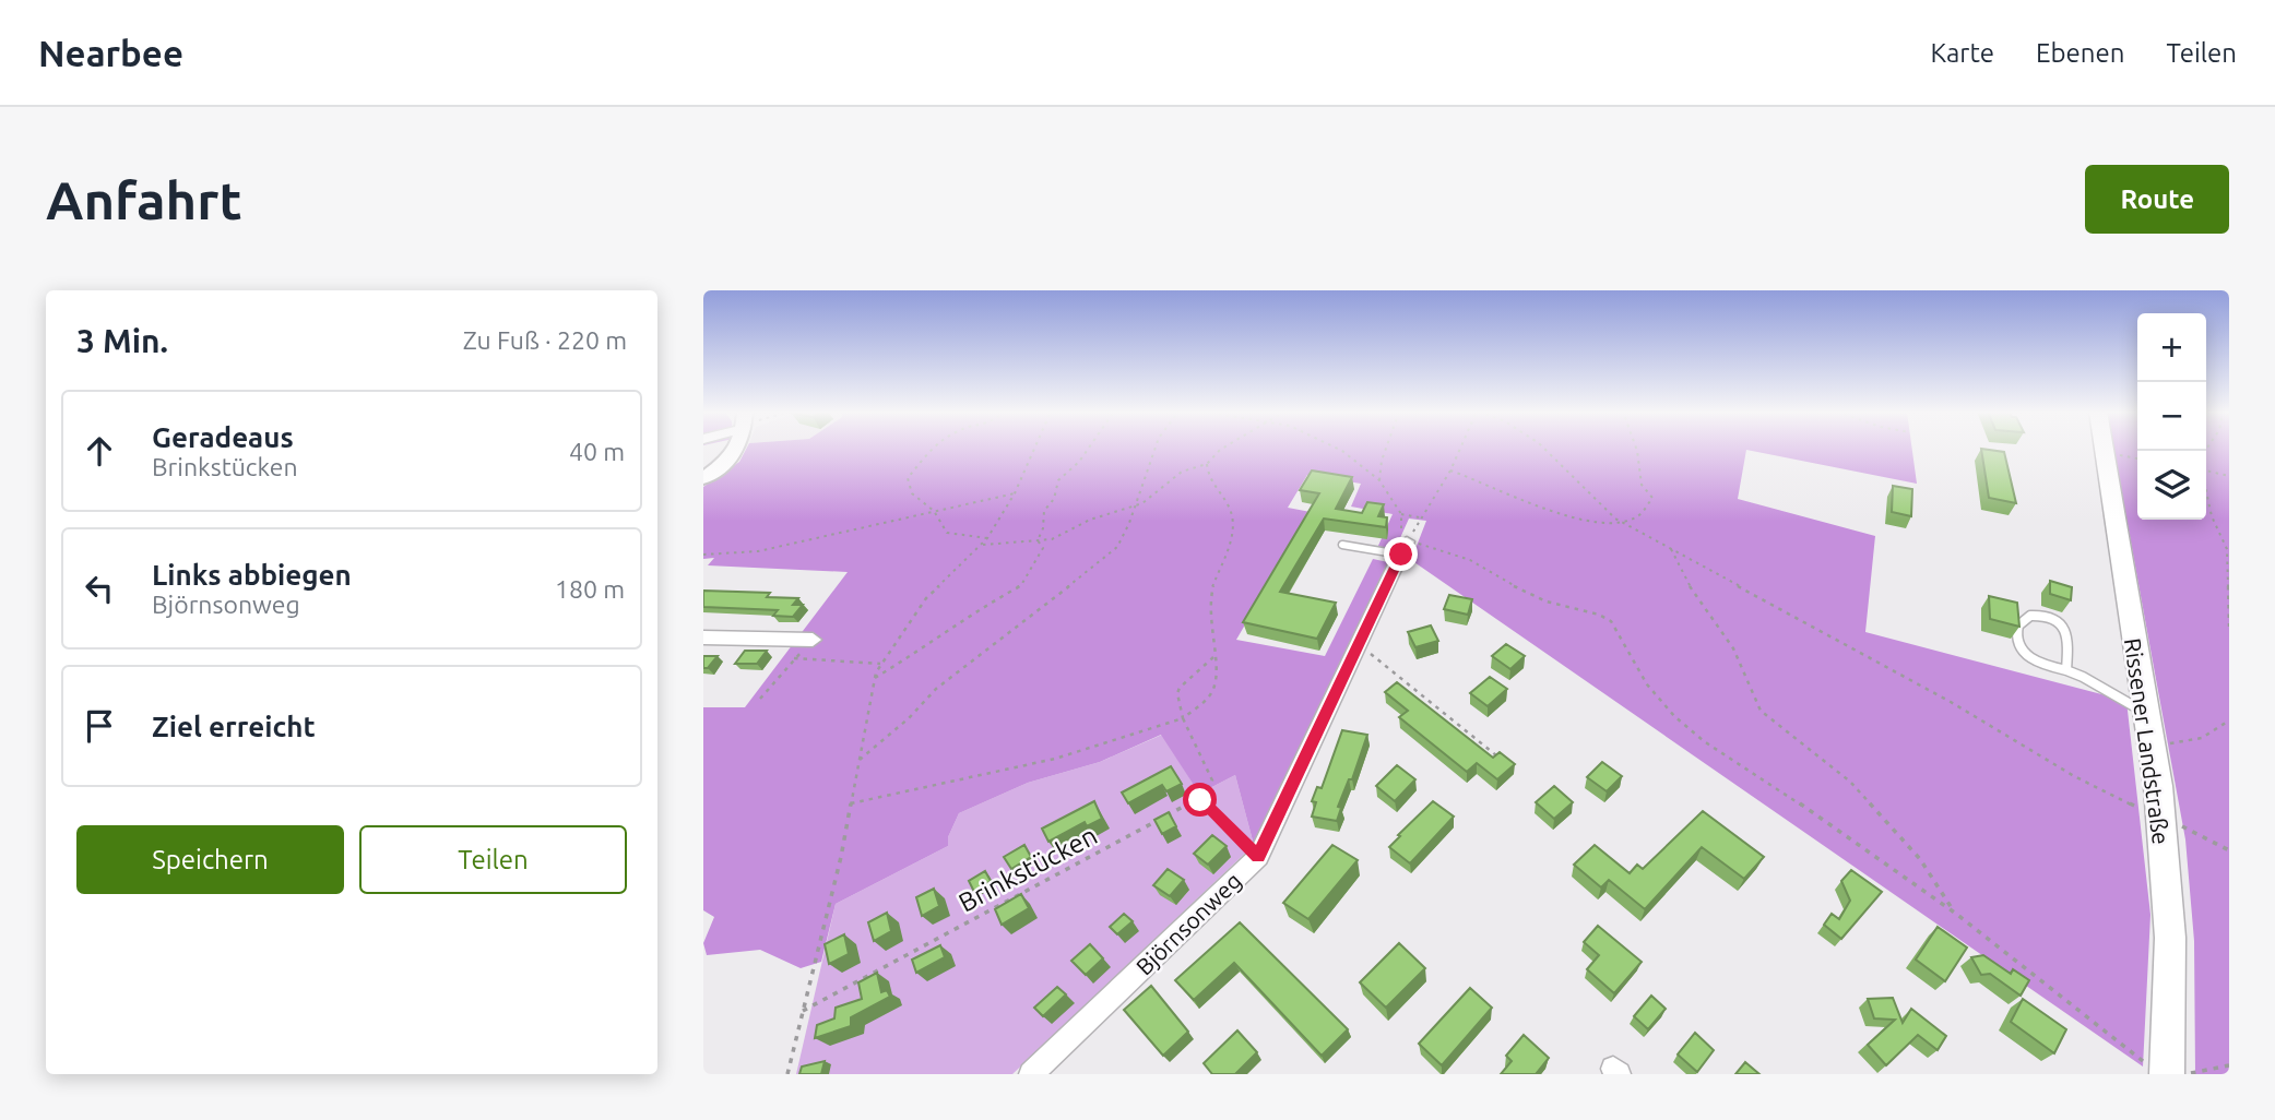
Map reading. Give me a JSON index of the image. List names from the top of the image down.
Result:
{
  "streets": {
    "main road": ["Rissener Landstraße"],
    "street": ["Björnsonweg"],
    "path": ["Brinkstücken"]
  },
  "page": {
    "header": "Nearbee",
    "nav": ["Karte", "Ebenen", "Teilen"],
    "buttons": [
      "Route",
      ["Speichern", "Teilen"]
    ],
    "title": "Anfahrt",
    "heading": ["3 Min.", "Zu Fuß · 220 m"],
    "map_buttons": ["+", "−"],
    "list": [
      ["Geradeaus", "Brinkstücken", "40 m"],
      ["Links abbiegen", "Björnsonweg", "180 m"],
      "Ziel erreicht"
    ]
  }
}
